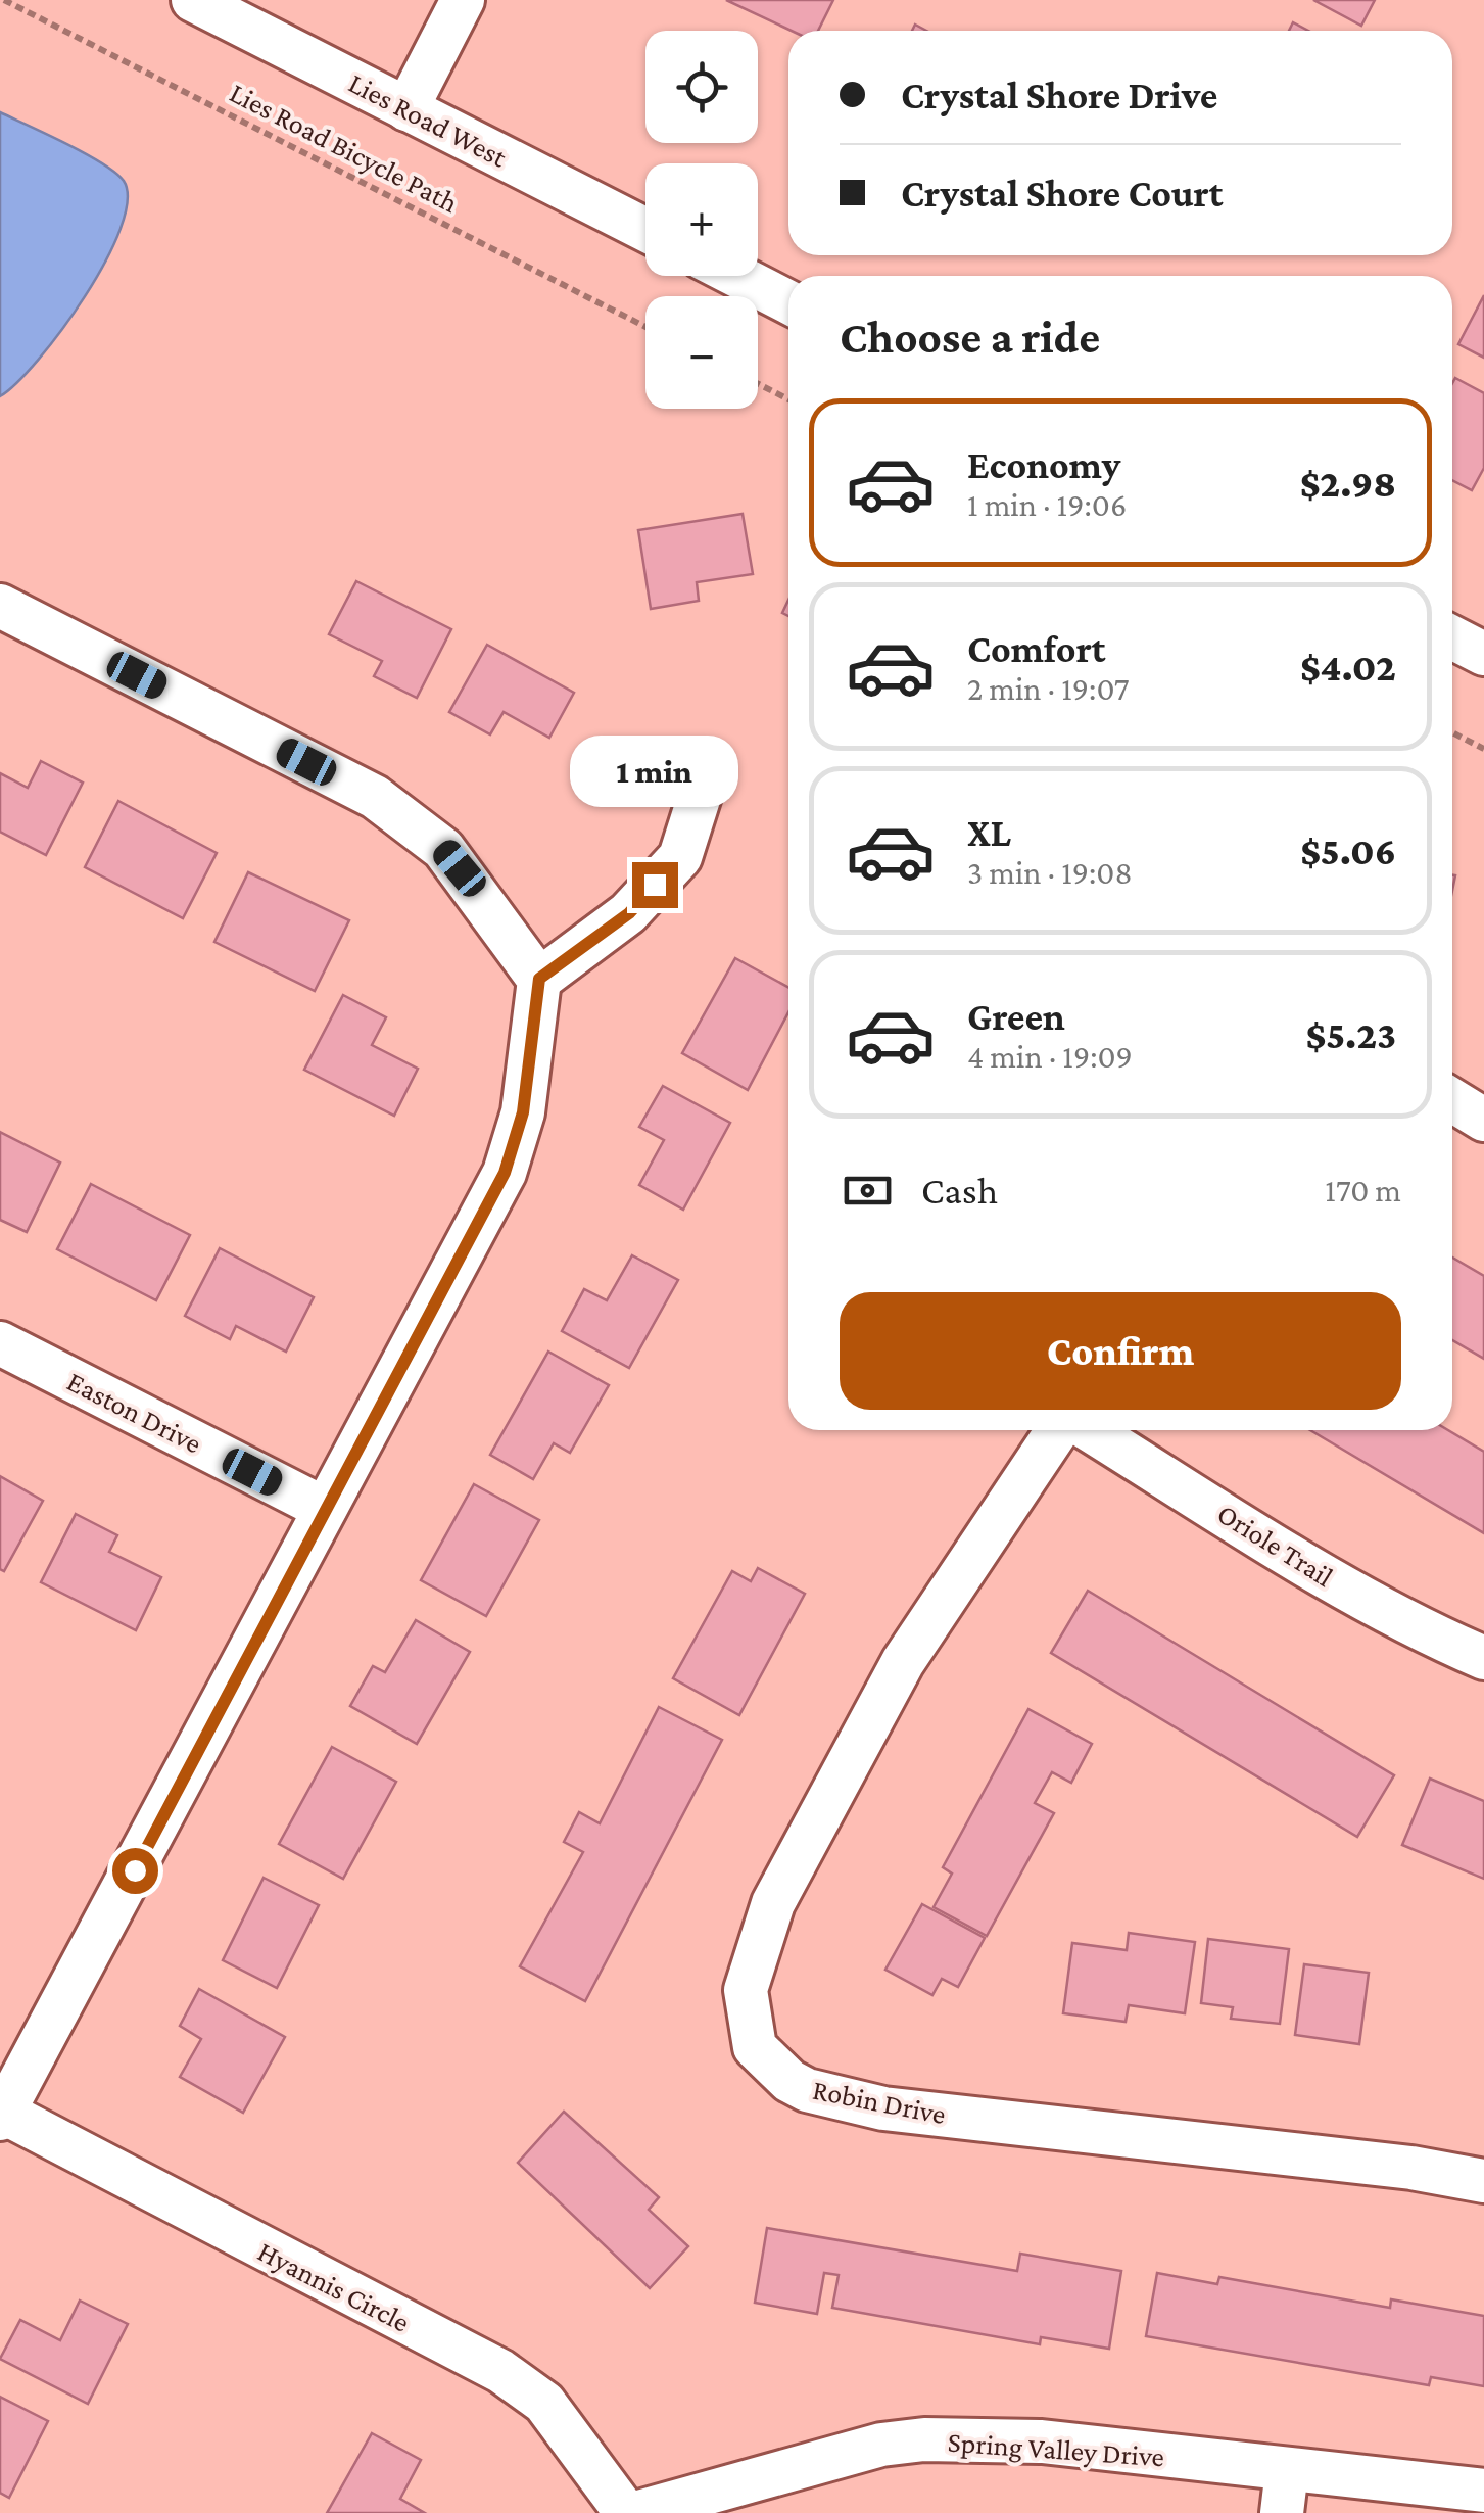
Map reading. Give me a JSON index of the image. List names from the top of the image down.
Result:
{
  "streets": {
    "street": [
      "Lies Road West",
      "Easton Drive",
      "Oriole Trail",
      "Robin Drive",
      "Hyannis Circle",
      "Spring Valley Drive"
    ],
    "path": ["Lies Road Bicycle Path"]
  },
  "page": {
    "map_buttons": ["+", "−"],
    "banner": ["Crystal Shore Drive", "Crystal Shore Court"],
    "heading": "Choose a ride",
    "list": [
      {
        "name": "Economy",
        "note": "1 min · 19:06",
        "value": "$2.98"
      },
      {
        "name": "Comfort",
        "note": "2 min · 19:07",
        "value": "$4.02"
      },
      {
        "name": "XL",
        "note": "3 min · 19:08",
        "value": "$5.06"
      },
      {
        "name": "Green",
        "note": "4 min · 19:09",
        "value": "$5.23"
      }
    ],
    "bubble": "1 min",
    "pay": ["Cash", "170 m"],
    "buttons": "Confirm"
  }
}
